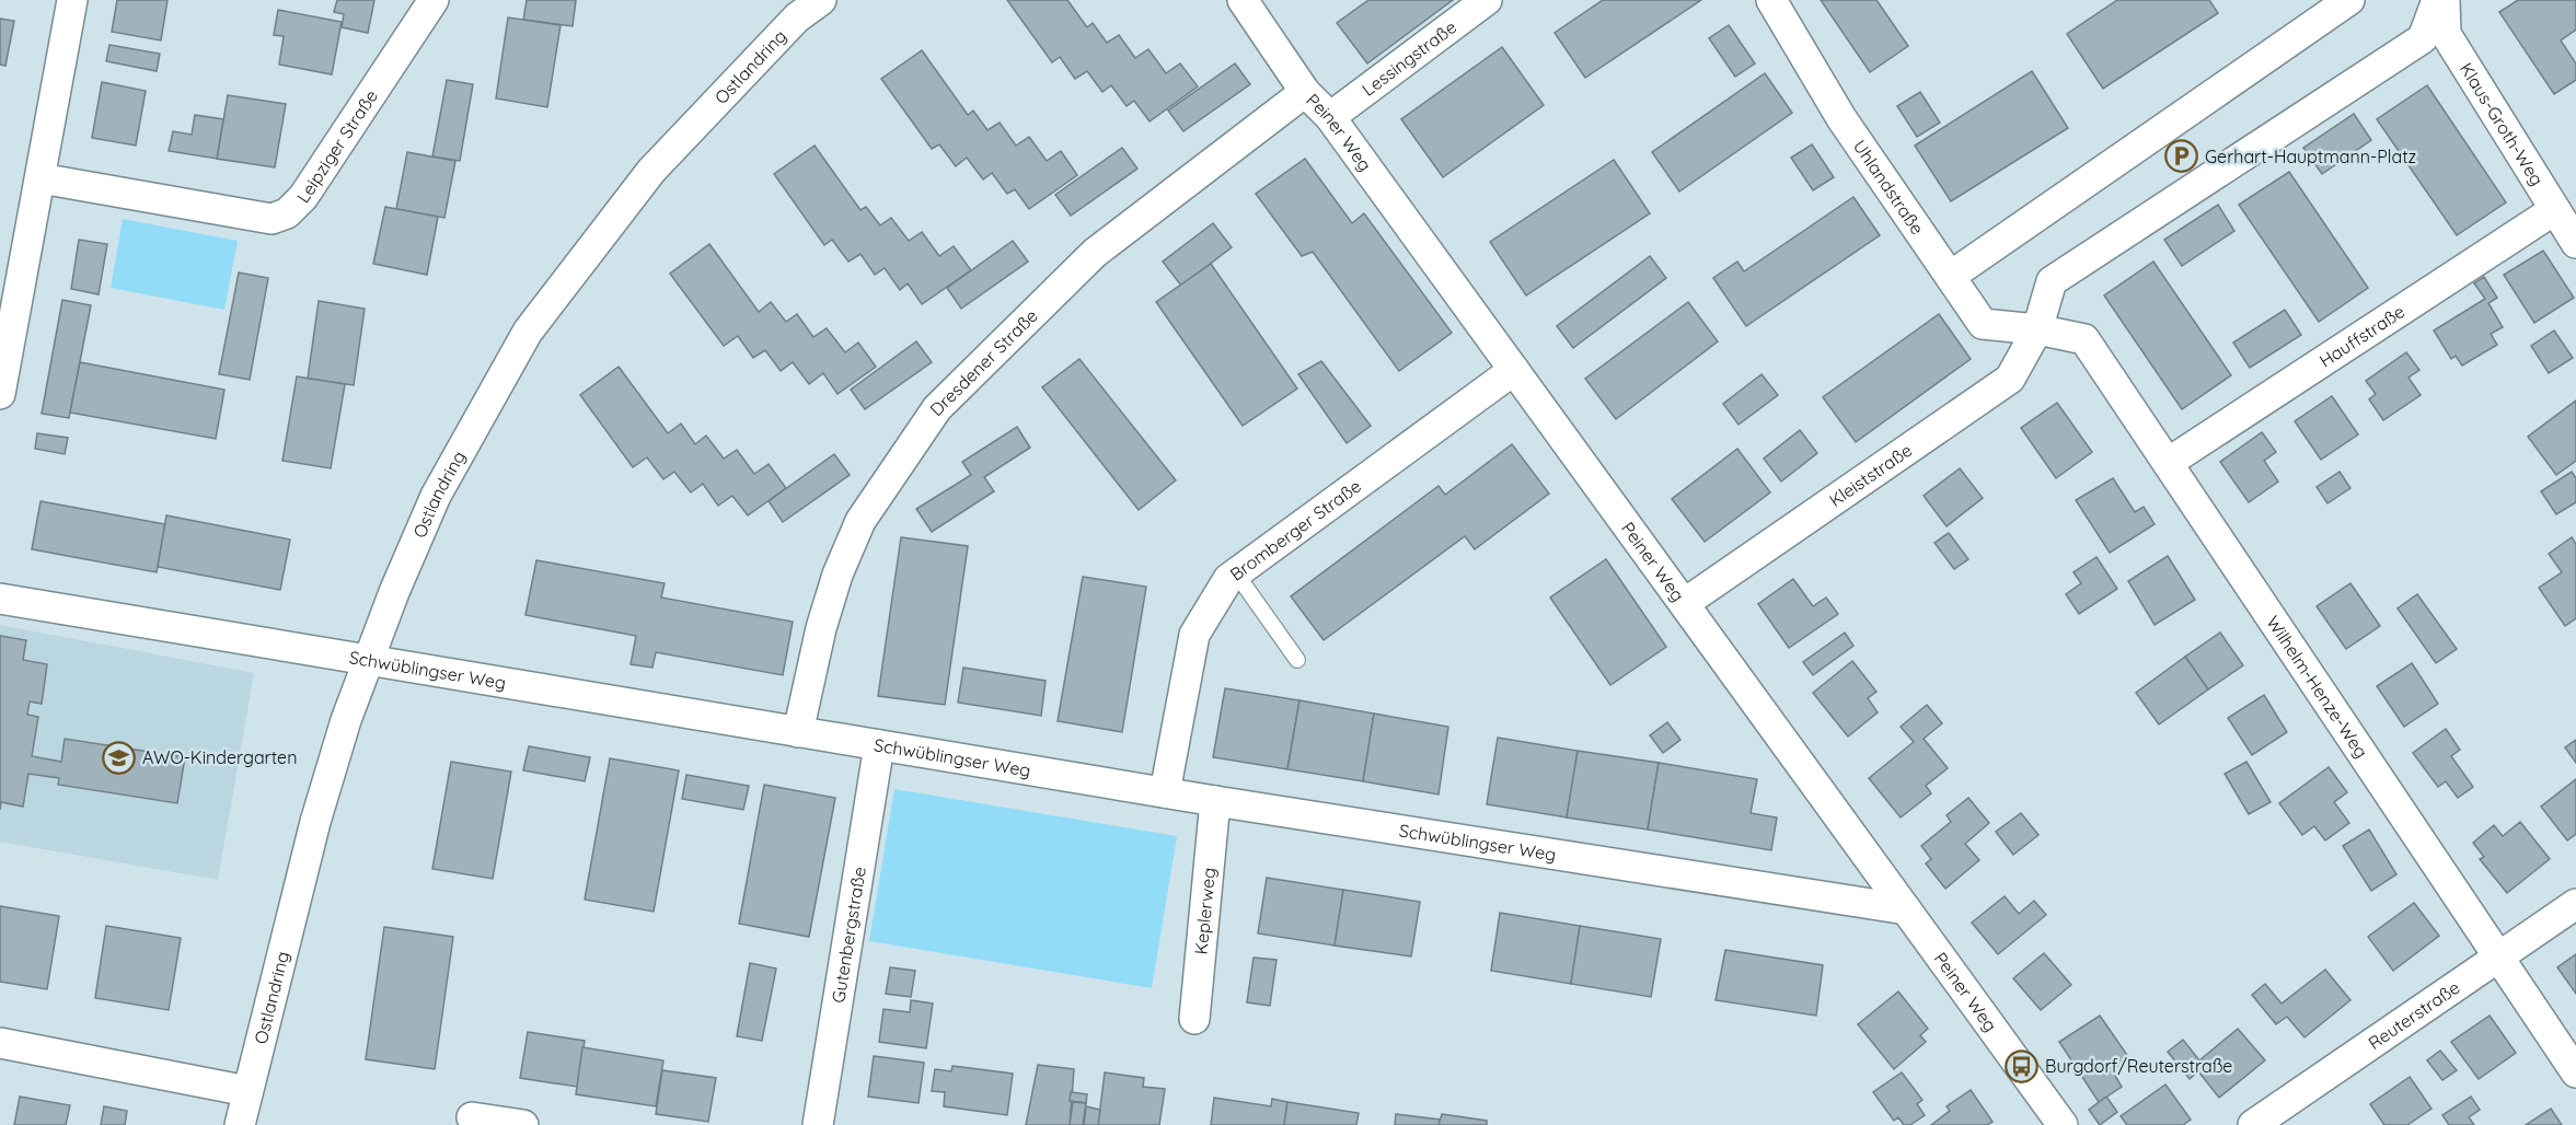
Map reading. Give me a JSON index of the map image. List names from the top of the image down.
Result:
{
  "streets": {
    "street": [
      "Lessingstraße",
      "Ostlandring",
      "Klaus-Groth-Weg",
      "Peiner Weg",
      "Leipziger Straße",
      "Uhlandstraße",
      "Hauffstraße",
      "Dresdener Straße",
      "Kleiststraße",
      "Bromberger Straße",
      "Schwüblingser Weg",
      "Wilhelm-Henze-Weg",
      "Keplerweg",
      "Gutenbergstraße",
      "Reuterstraße"
    ]
  },
  "crossings": [
    ["Lessingstraße", "Peiner Weg"],
    ["Ostlandring", "Schwüblingser Weg"],
    ["Klaus-Groth-Weg", "Hauffstraße"],
    ["Peiner Weg", "Dresdener Straße"],
    ["Peiner Weg", "Kleiststraße"],
    ["Peiner Weg", "Bromberger Straße"],
    ["Peiner Weg", "Schwüblingser Weg"],
    ["Uhlandstraße", "Kleiststraße"],
    ["Uhlandstraße", "Wilhelm-Henze-Weg"],
    ["Hauffstraße", "Wilhelm-Henze-Weg"],
    ["Dresdener Straße", "Schwüblingser Weg"],
    ["Kleiststraße", "Wilhelm-Henze-Weg"],
    ["Bromberger Straße", "Schwüblingser Weg"],
    ["Schwüblingser Weg", "Keplerweg"],
    ["Schwüblingser Weg", "Gutenbergstraße"],
    ["Wilhelm-Henze-Weg", "Reuterstraße"]
  ],
  "places": {
    "parking": ["Gerhart-Hauptmann-Platz"],
    "school or university": ["AWO-Kindergarten"],
    "bus stop": ["Burgdorf/Reuterstraße"]
  }
}
